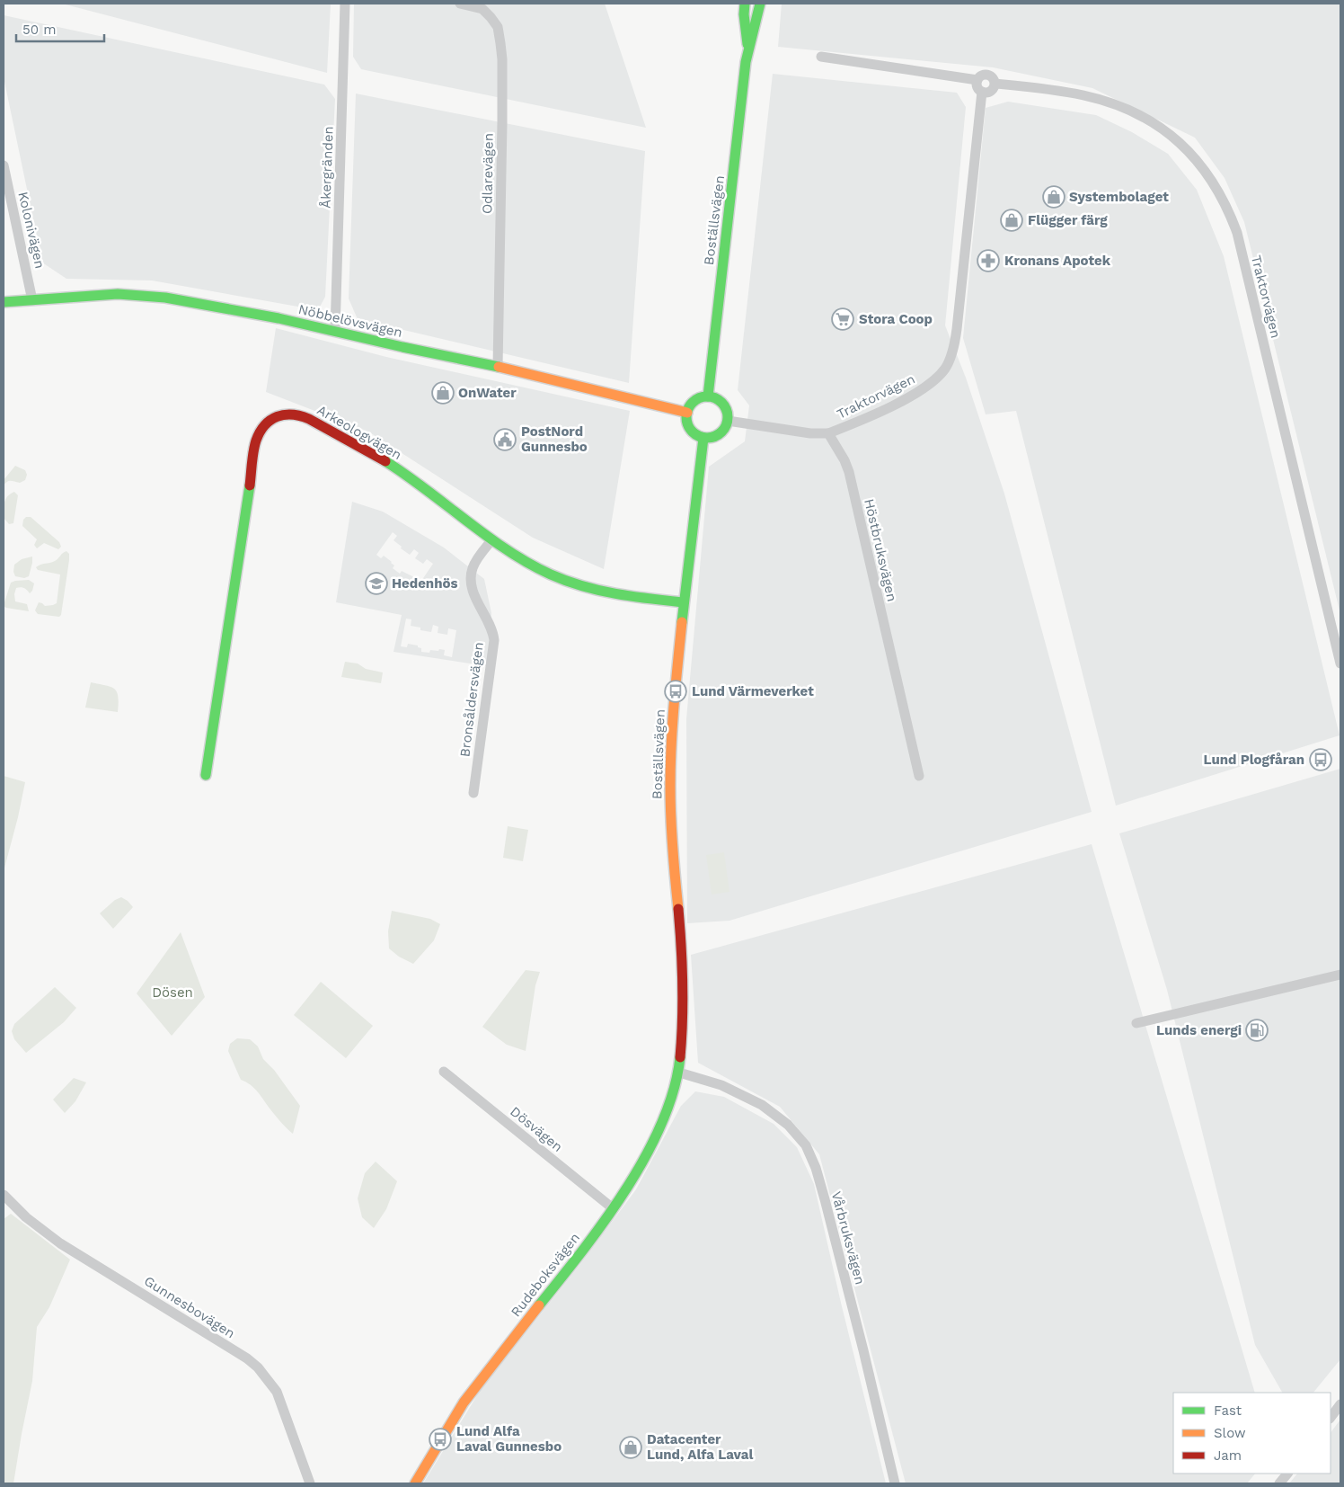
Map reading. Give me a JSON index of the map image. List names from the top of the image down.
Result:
{
  "streets": {
    "street": [
      "Åkergränden",
      "Odlarevägen",
      "Boställsvägen",
      "Kolonivägen",
      "Traktorvägen",
      "Nöbbelövsvägen",
      "Arkeologvägen",
      "Höstbruksvägen",
      "Bronsåldersvägen",
      "Dösvägen",
      "Vårbruksvägen",
      "Rudeboksvägen",
      "Gunnesbovägen"
    ]
  },
  "crossings": [
    ["Åkergränden", "Nöbbelövsvägen"],
    ["Odlarevägen", "Nöbbelövsvägen"],
    ["Boställsvägen", "Nöbbelövsvägen"],
    ["Boställsvägen", "Arkeologvägen"],
    ["Boställsvägen", "Vårbruksvägen"],
    ["Boställsvägen", "Rudeboksvägen"],
    ["Kolonivägen", "Nöbbelövsvägen"],
    ["Traktorvägen", "Höstbruksvägen"],
    ["Arkeologvägen", "Bronsåldersvägen"],
    ["Dösvägen", "Rudeboksvägen"],
    ["Vårbruksvägen", "Rudeboksvägen"]
  ],
  "parks": ["Dösen"],
  "places": {
    "shop": [
      "Systembolaget",
      "Flügger färg",
      "OnWater",
      "Datacenter Lund, Alfa Laval"
    ],
    "pharmacy": ["Kronans Apotek"],
    "supermarket": ["Stora Coop"],
    "public building": ["PostNord Gunnesbo"],
    "school or university": ["Hedenhös"],
    "bus stop": ["Lund Värmeverket", "Lund Plogfåran", "Lund Alfa Laval Gunnesbo"],
    "fuel station": ["Lunds energi"]
  },
  "legend": ["Fast", "Slow", "Jam"],
  "scale_bar": "50 m"
}
